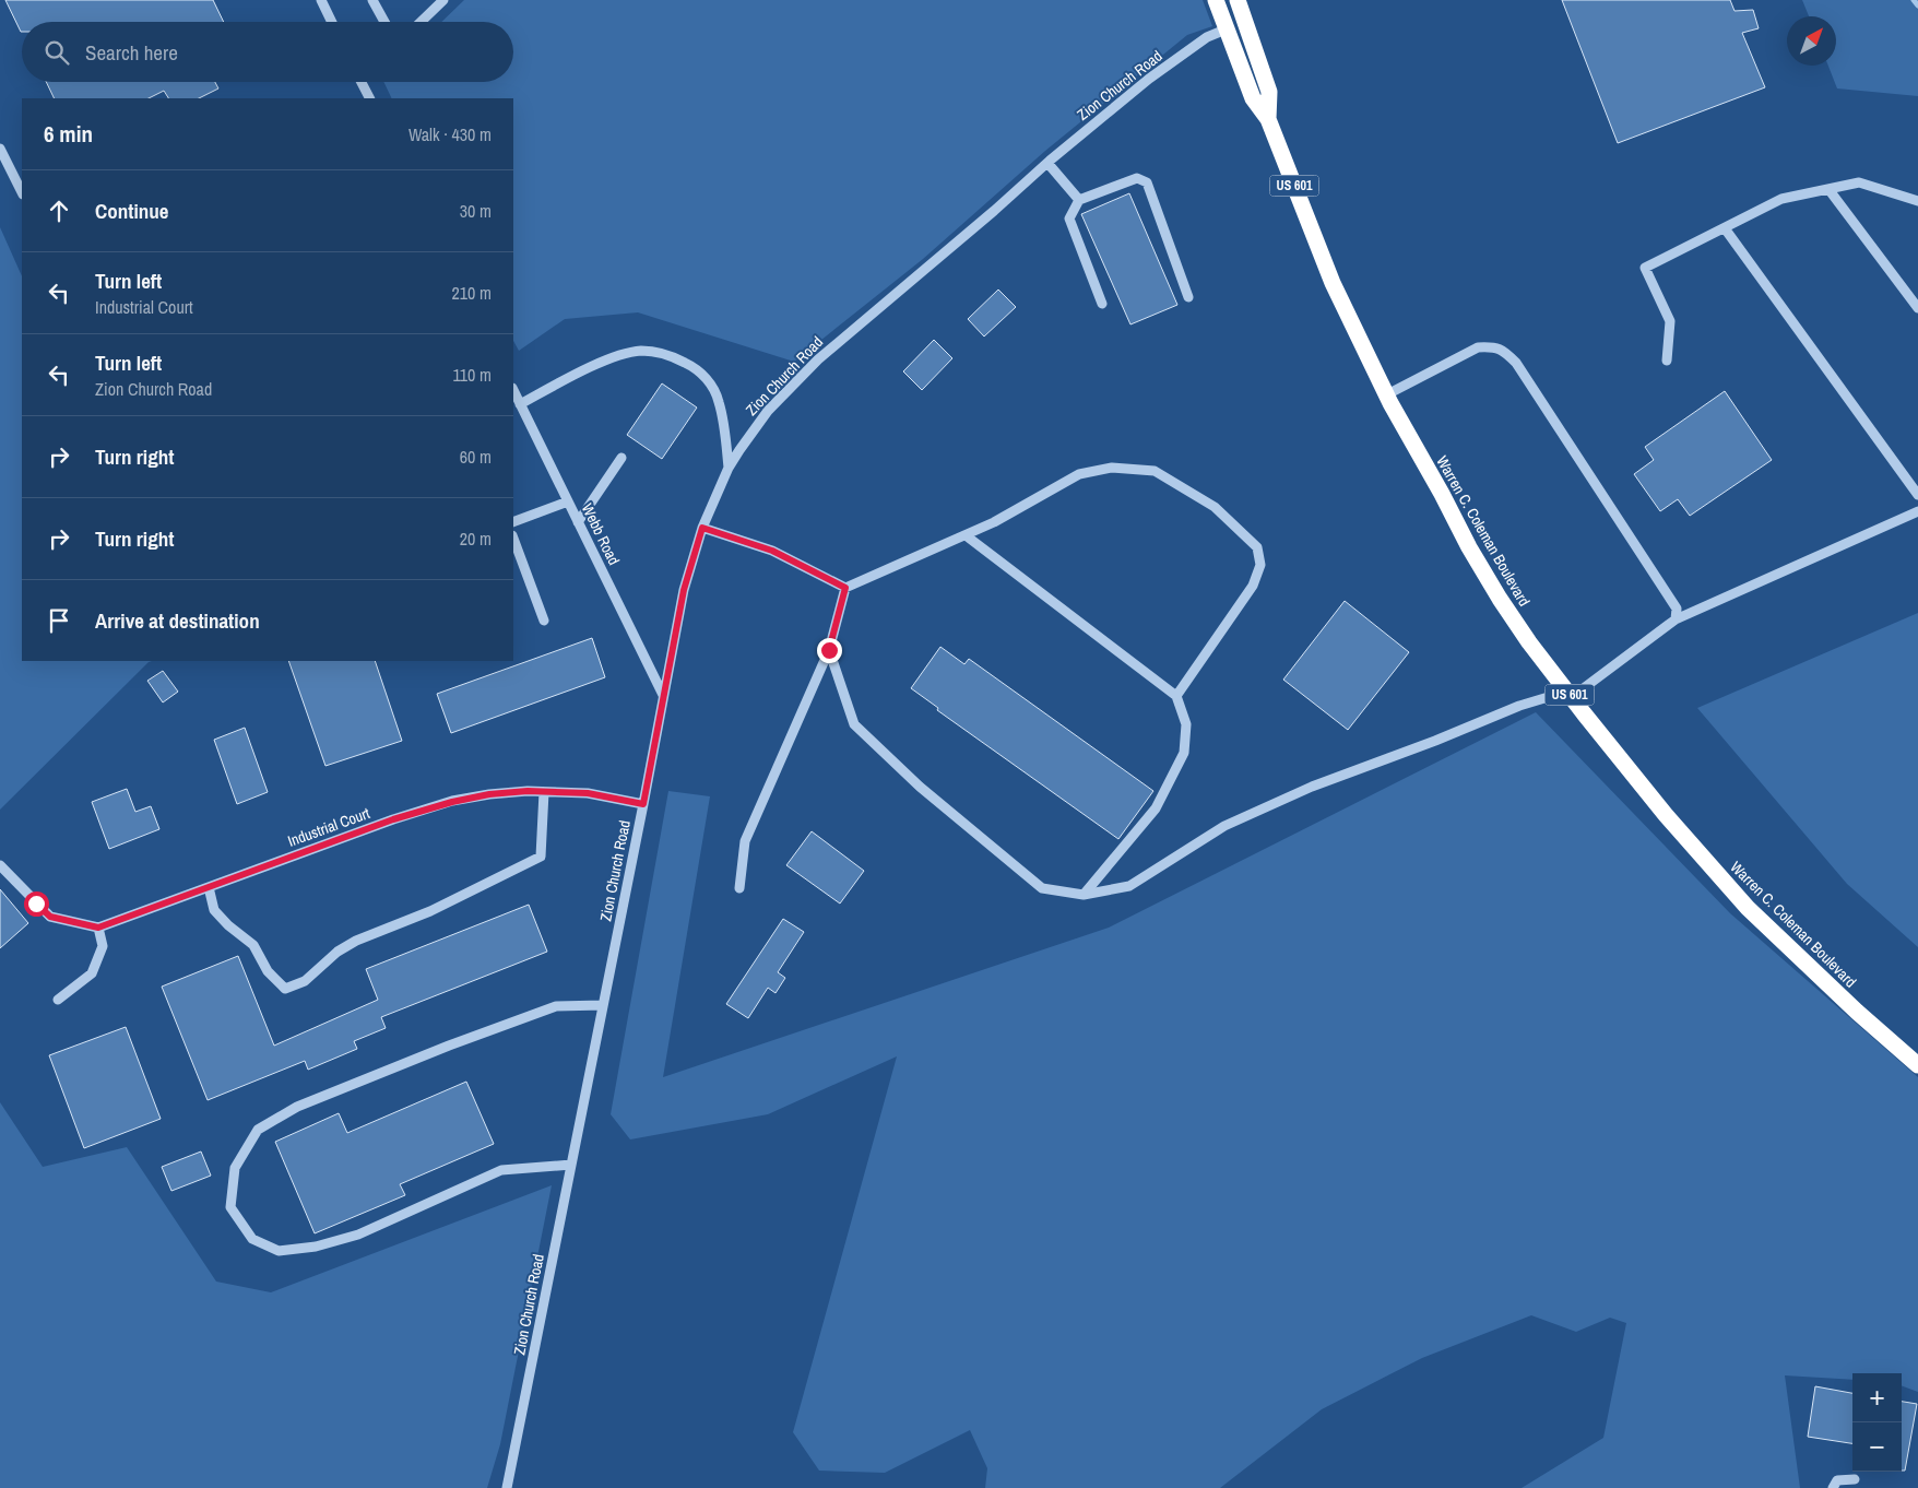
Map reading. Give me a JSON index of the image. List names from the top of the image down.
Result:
{
  "streets": {
    "highway": ["US 601", "Warren C. Coleman Boulevard"],
    "street": ["Zion Church Road", "Webb Road", "Industrial Court"]
  },
  "crossings": [
    ["Zion Church Road", "Warren C. Coleman Boulevard"],
    ["Zion Church Road", "Webb Road"],
    ["Zion Church Road", "Industrial Court"]
  ],
  "north": "top right",
  "page": {
    "search": "Search here",
    "heading": ["6 min", "Walk · 430 m"],
    "list": [
      ["Continue", "30 m"],
      ["Turn left", "Industrial Court", "210 m"],
      ["Turn left", "Zion Church Road", "110 m"],
      ["Turn right", "60 m"],
      ["Turn right", "20 m"],
      "Arrive at destination"
    ],
    "map_buttons": ["+", "−"]
  }
}
